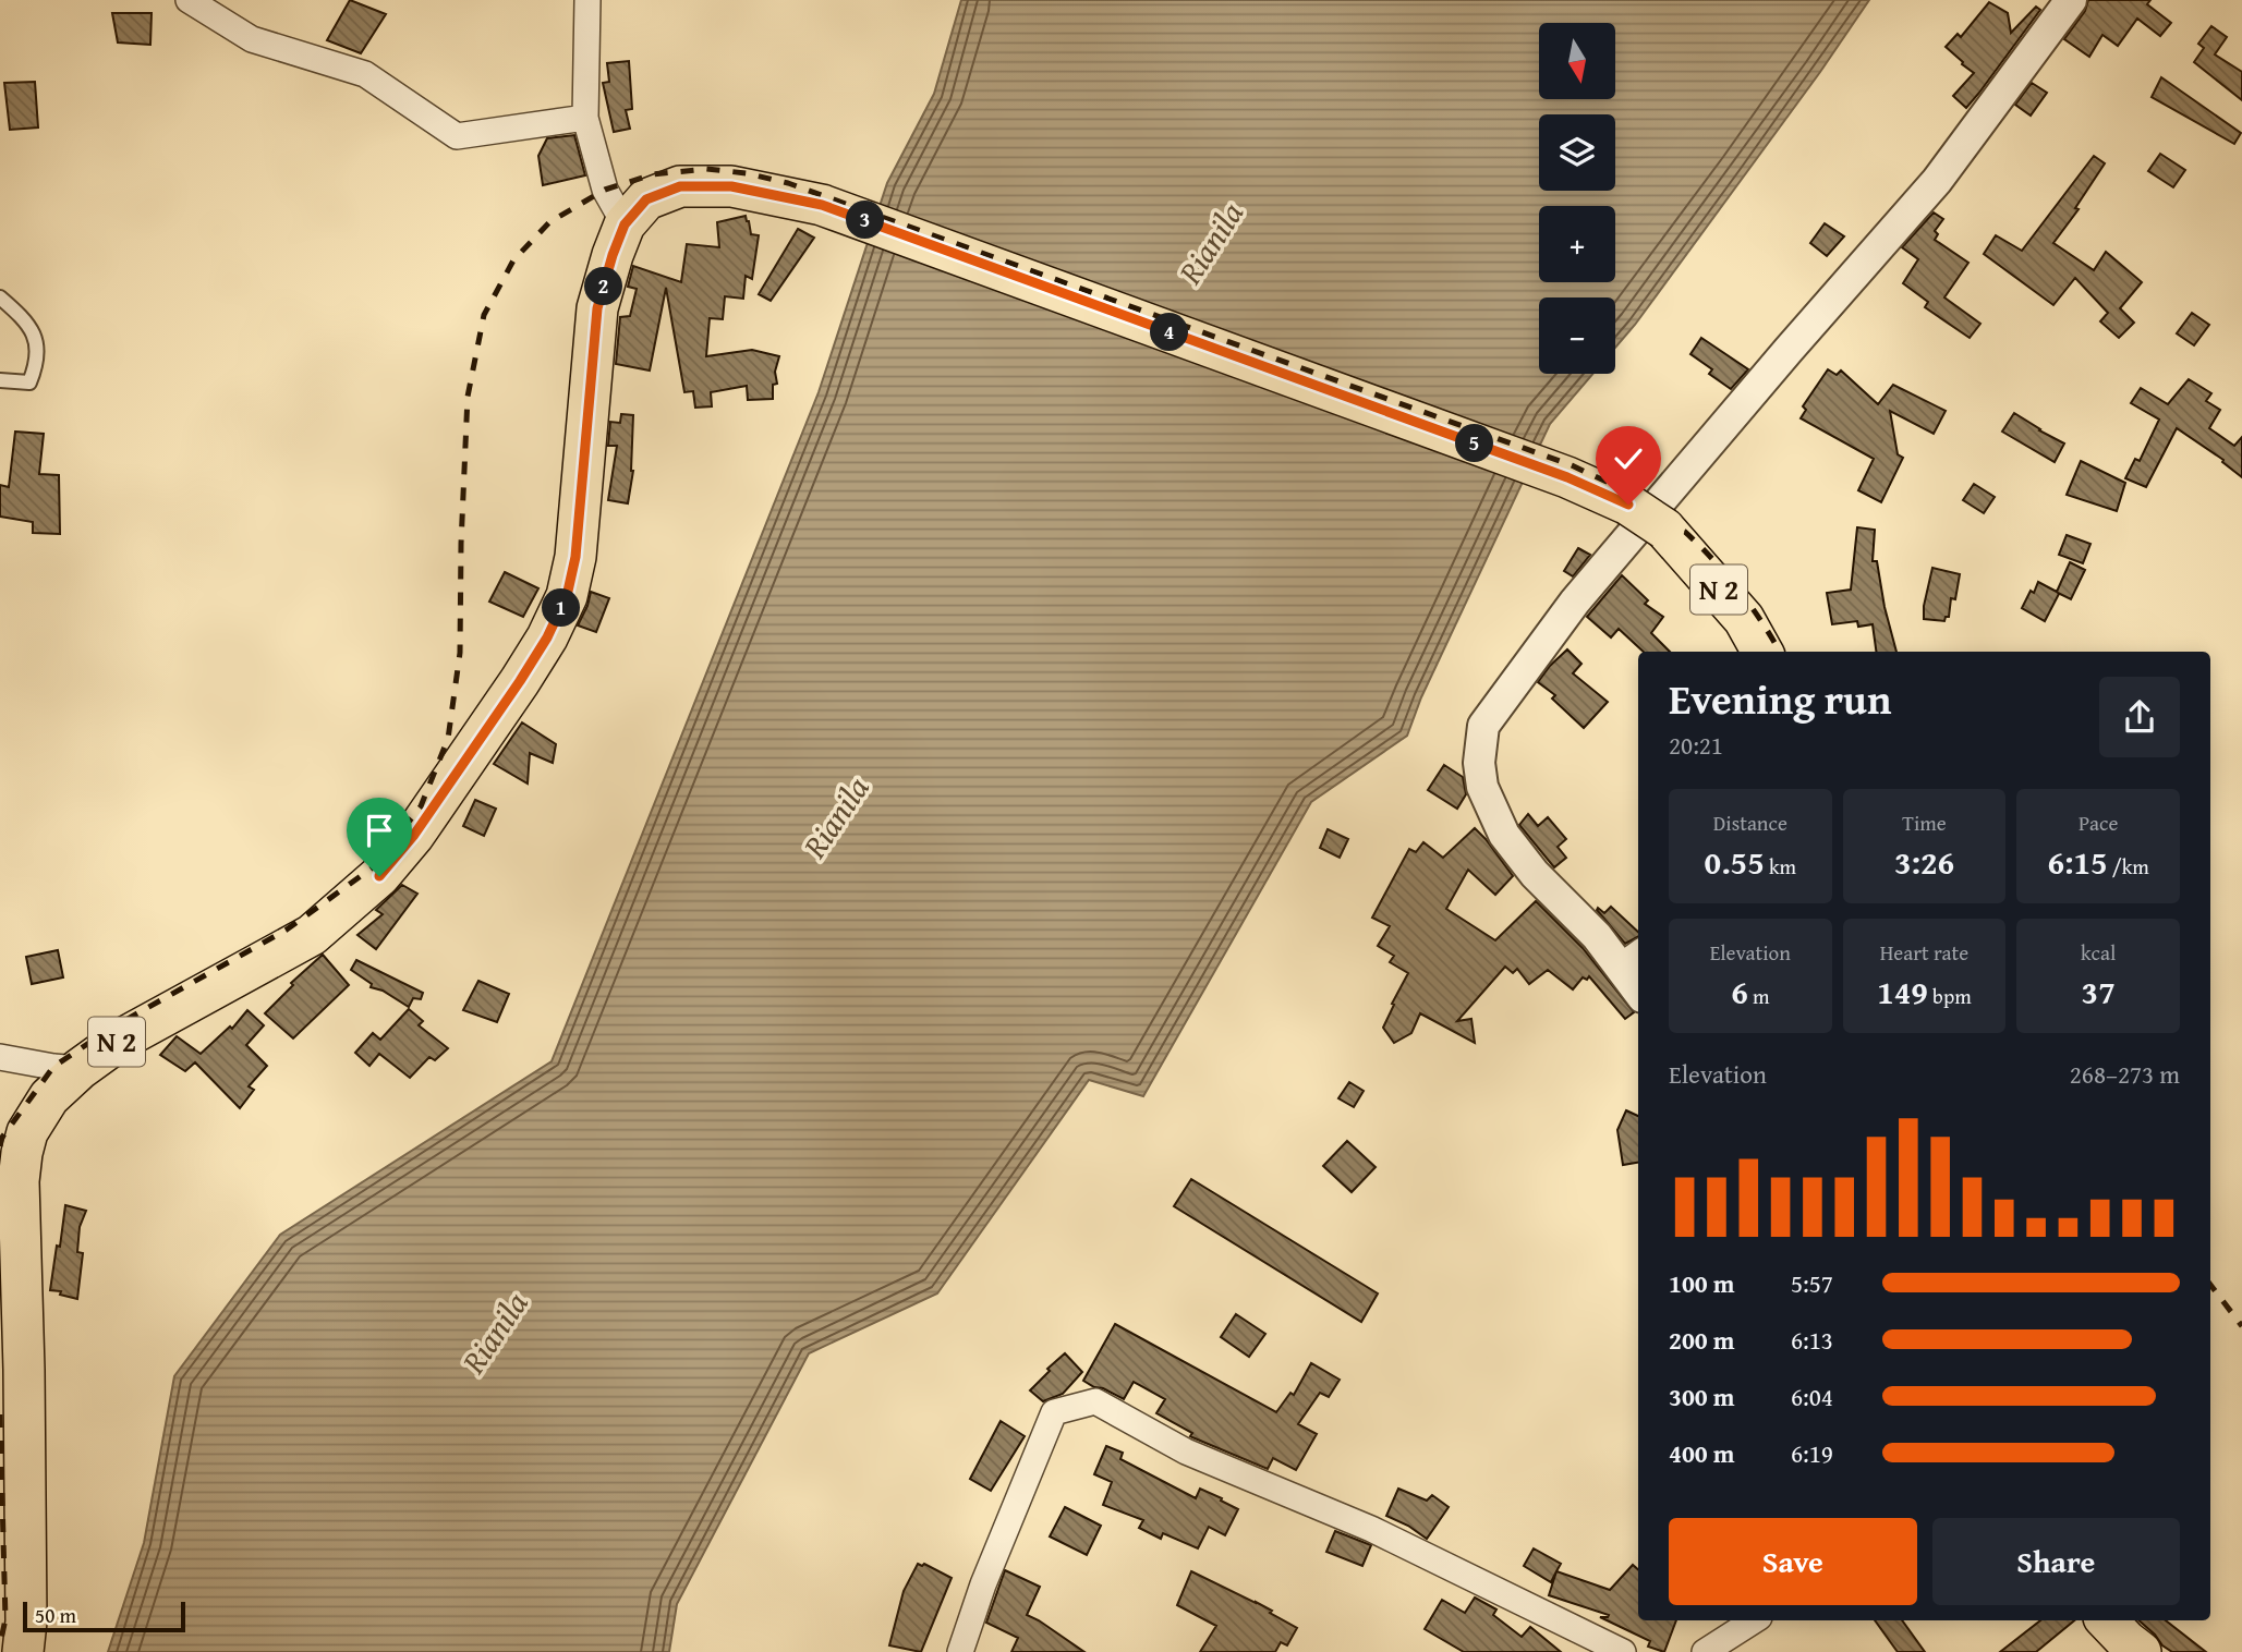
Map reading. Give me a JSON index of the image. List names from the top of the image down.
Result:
{
  "streets": {
    "main road": ["N 2"]
  },
  "water": ["Rianila"],
  "scale_bar": "50 m",
  "north": "bottom",
  "page": {
    "map_buttons": ["+", "−"],
    "pins": [
      "3",
      "2",
      "4",
      "5",
      "1"
    ],
    "heading": ["Evening run", "20:21"],
    "stats": [
      ["Distance", "0.55 km"],
      ["Time", "3:26"],
      ["Pace", "6:15 /km"],
      ["Elevation", "6 m"],
      ["Heart rate", "149 bpm"],
      ["kcal", "37"]
    ],
    "chart": ["Elevation", "268–273 m"],
    "list": [
      {
        "name": "100 m",
        "note": "5:57"
      },
      {
        "name": "200 m",
        "note": "6:13"
      },
      {
        "name": "300 m",
        "note": "6:04"
      },
      {
        "name": "400 m",
        "note": "6:19"
      }
    ],
    "buttons": ["Save", "Share"],
    "scale": "50 m"
  }
}
